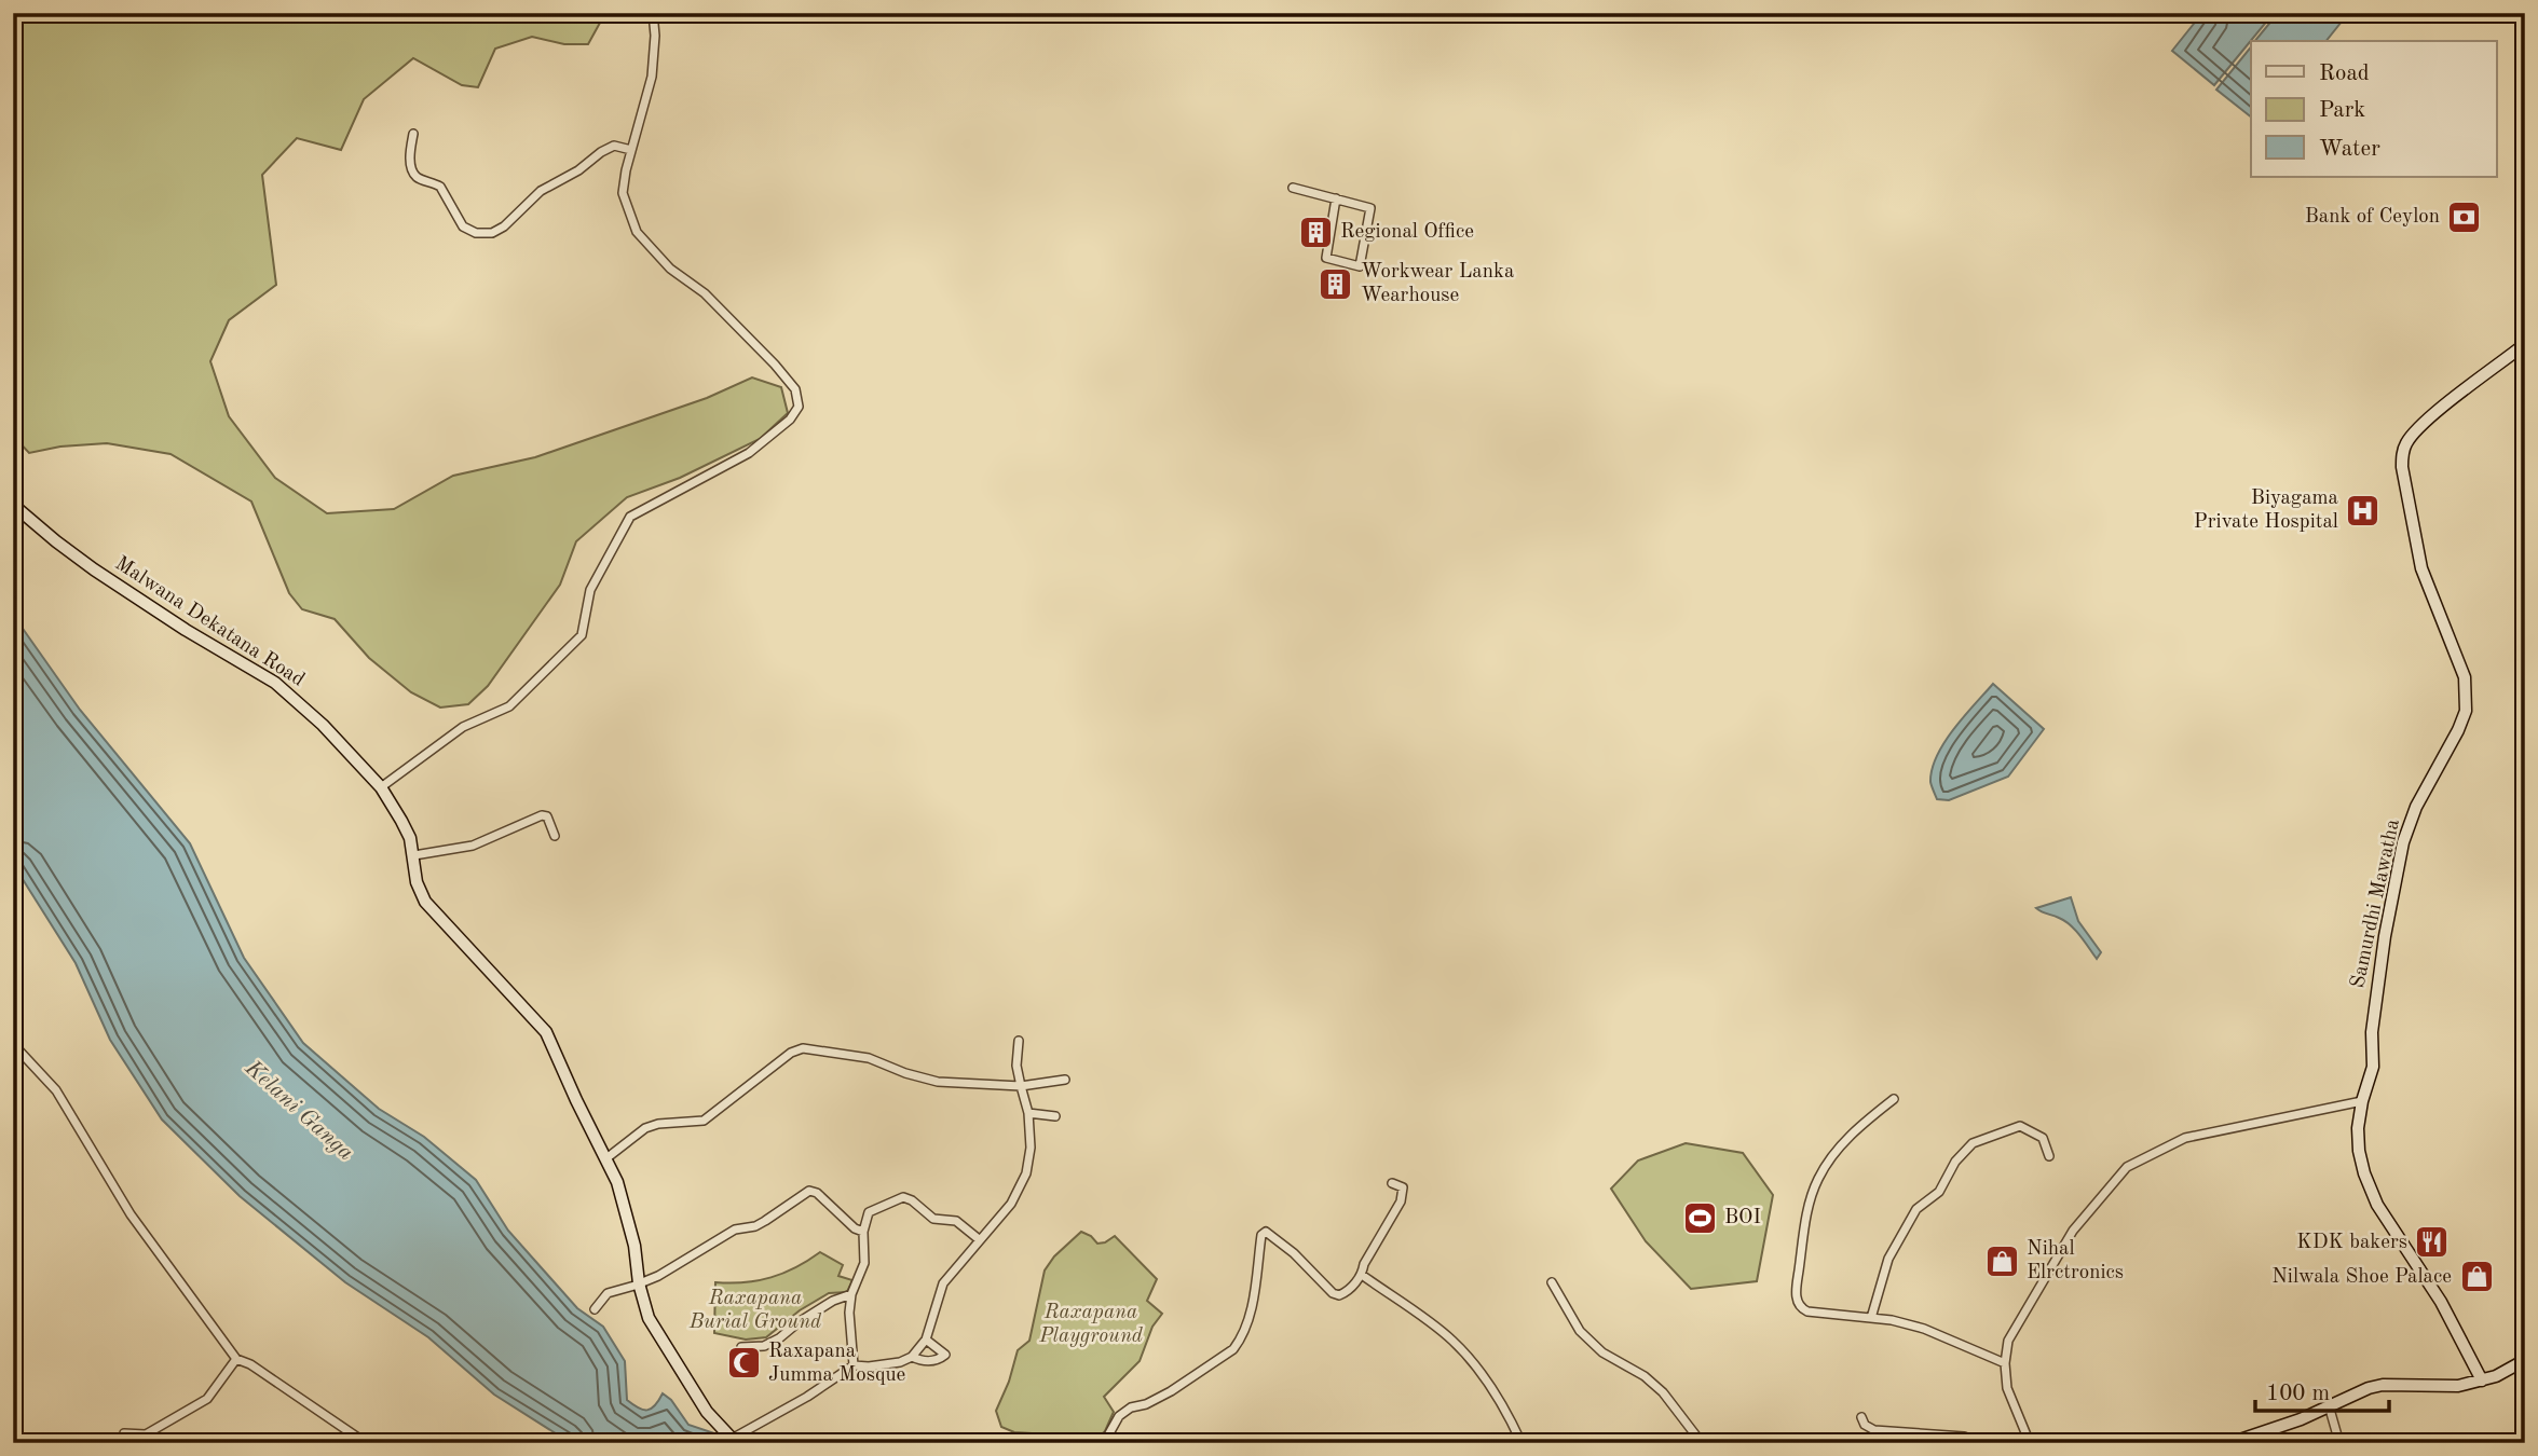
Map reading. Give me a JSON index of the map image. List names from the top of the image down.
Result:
{
  "streets": {
    "main road": ["Malwana Dekatana Road", "Samurdhi Mawatha"]
  },
  "water": ["Kelani Ganga"],
  "parks": ["Raxapana Burial Ground", "Raxapana Playground"],
  "places": {
    "bank": ["Bank of Ceylon"],
    "building": ["Regional Office", "Workwear Lanka Wearhouse"],
    "hospital": ["Biyagama Private Hospital"],
    "sports": ["BOI"],
    "restaurant": ["KDK bakers"],
    "shop": ["Nihal Elrctronics", "Nilwala Shoe Palace"],
    "mosque": ["Raxapana Jumma Mosque"]
  },
  "legend": ["Road", "Park", "Water"],
  "scale_bar": "100 m"
}
